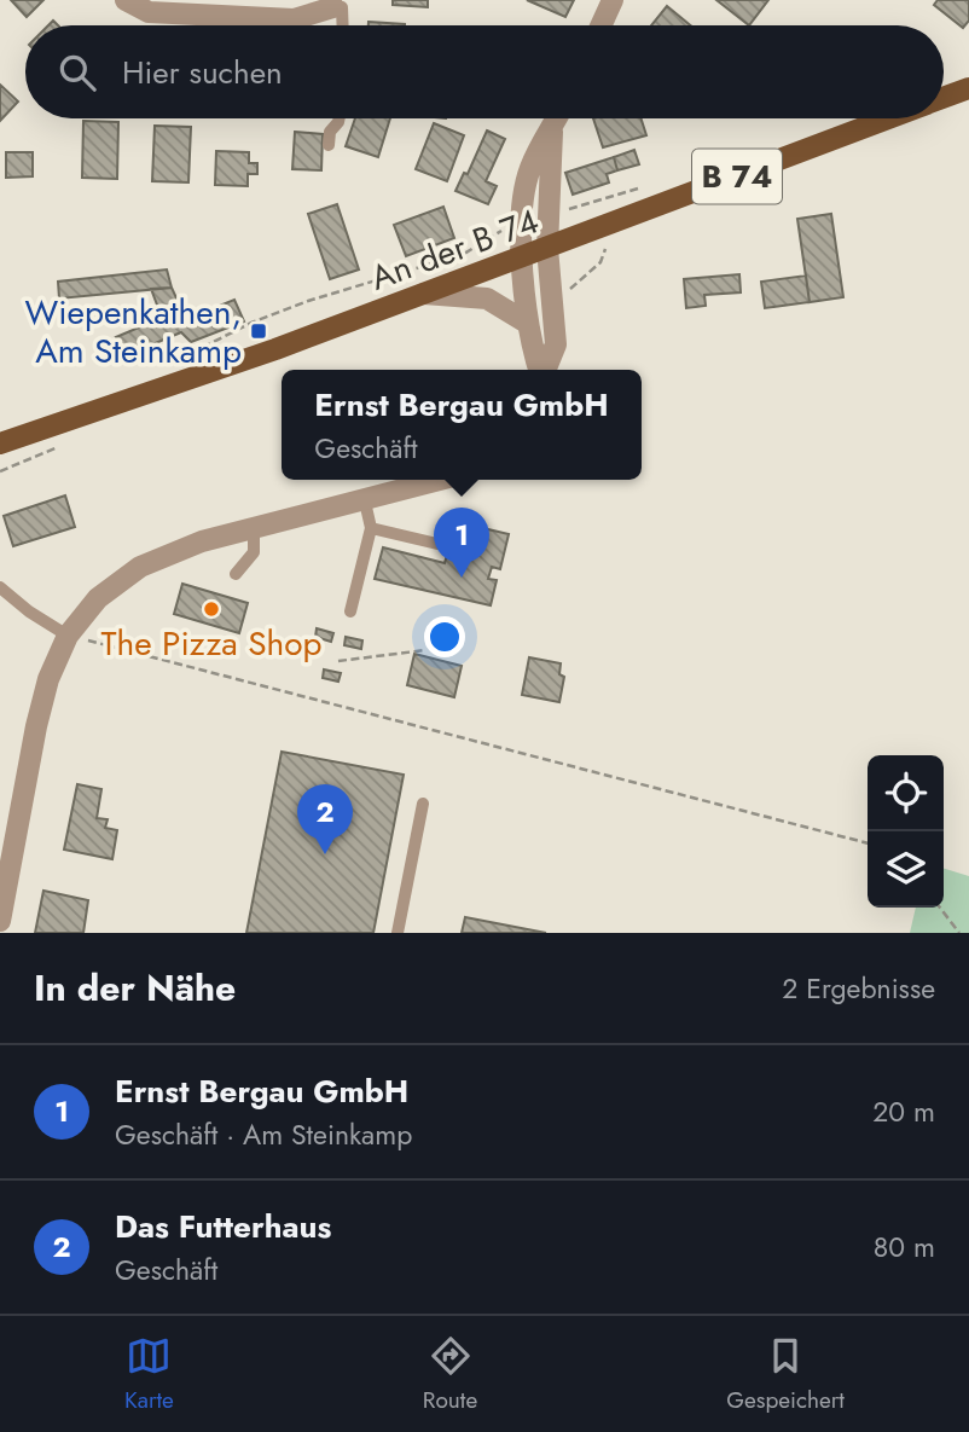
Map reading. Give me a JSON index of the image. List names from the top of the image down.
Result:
{
  "streets": {
    "main road": ["B 74", "An der B 74"]
  },
  "places": {
    "transit": ["Wiepenkathen, Am Steinkamp"],
    "other": ["The Pizza Shop"]
  },
  "page": {
    "search": "Hier suchen",
    "popup": ["Ernst Bergau GmbH", "Geschäft"],
    "pins": ["1", "2"],
    "heading": ["In der Nähe", "2 Ergebnisse"],
    "list": [
      {
        "mark": "1",
        "name": "Ernst Bergau GmbH",
        "note": "Geschäft · Am Steinkamp",
        "value": "20 m"
      },
      {
        "mark": "2",
        "name": "Das Futterhaus",
        "note": "Geschäft",
        "value": "80 m"
      }
    ],
    "nav": ["Karte", "Route", "Gespeichert"]
  }
}
